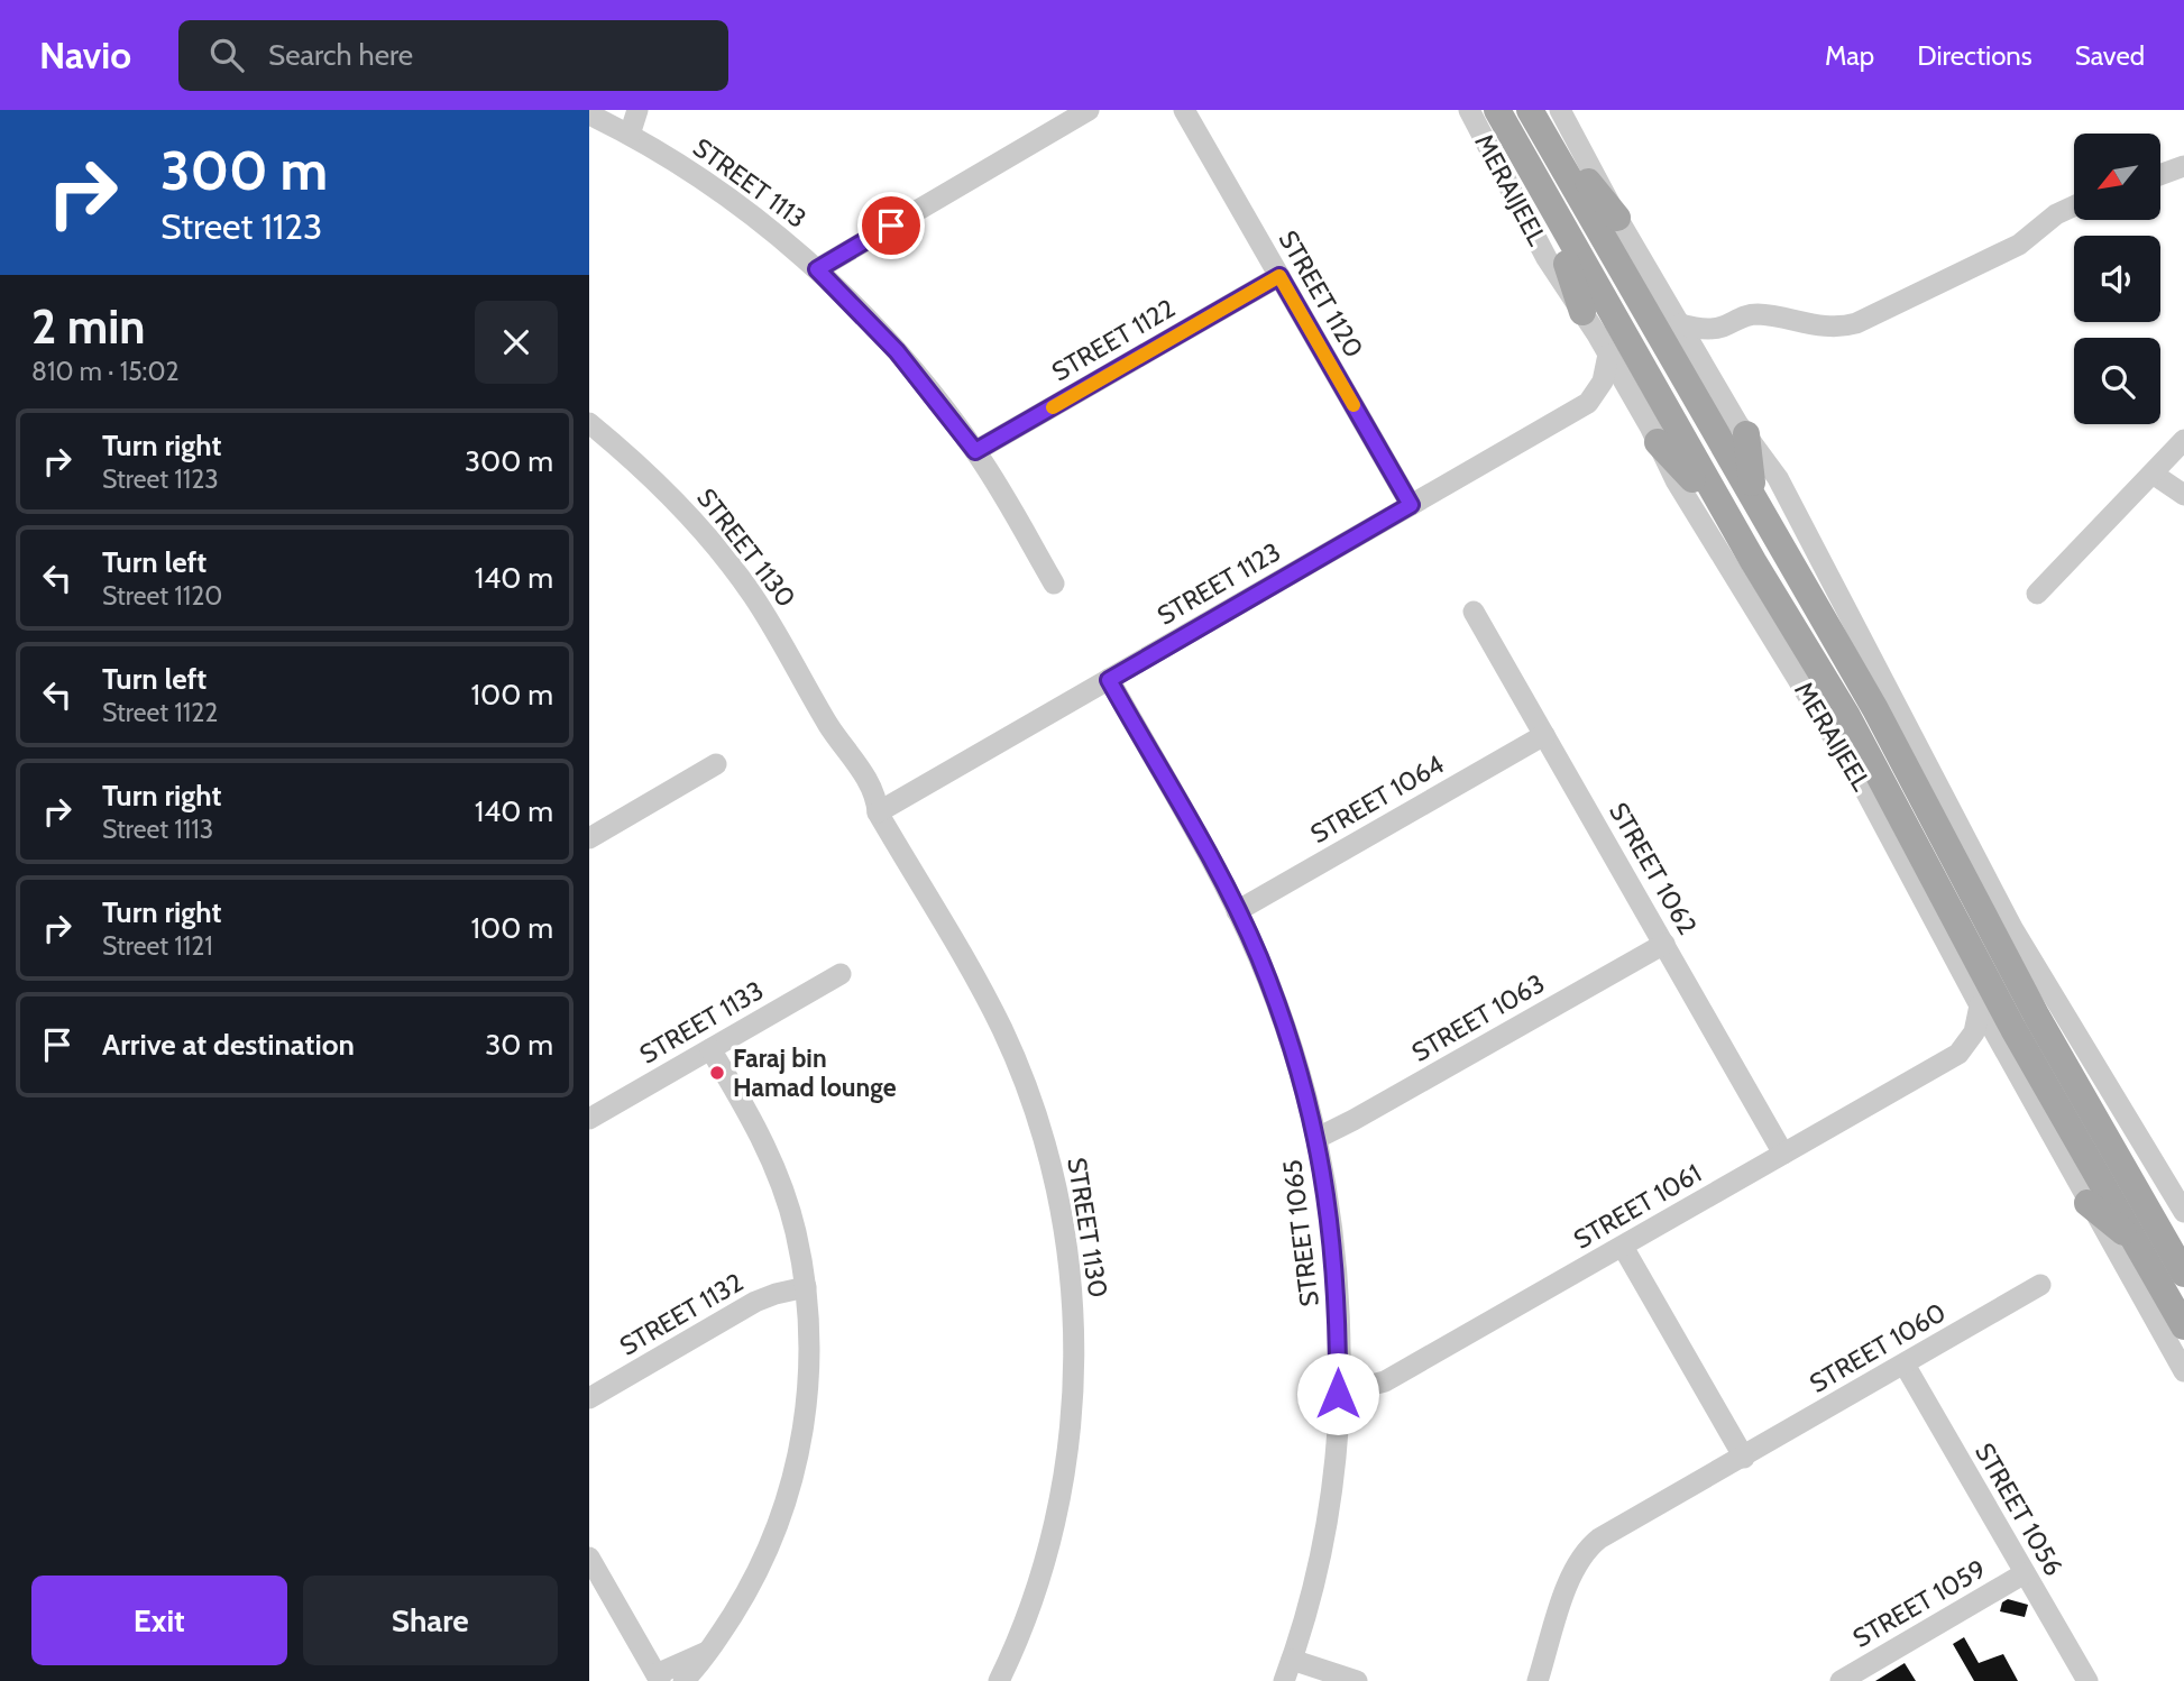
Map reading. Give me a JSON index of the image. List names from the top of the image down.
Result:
{
  "streets": {
    "main road": ["MERAIJEEL"],
    "street": [
      "STREET 1113",
      "STREET 1120",
      "STREET 1122",
      "STREET 1130",
      "STREET 1123",
      "STREET 1064",
      "STREET 1062",
      "STREET 1063",
      "STREET 1133",
      "STREET 1061",
      "STREET 1065",
      "STREET 1132",
      "STREET 1060",
      "STREET 1056",
      "STREET 1059"
    ]
  },
  "crossings": [
    ["STREET 1113", "STREET 1122"],
    ["STREET 1120", "STREET 1122"],
    ["STREET 1120", "STREET 1123"],
    ["STREET 1130", "STREET 1123"],
    ["STREET 1123", "STREET 1065"],
    ["STREET 1064", "STREET 1062"],
    ["STREET 1064", "STREET 1065"],
    ["STREET 1062", "STREET 1063"],
    ["STREET 1062", "STREET 1061"],
    ["STREET 1063", "STREET 1065"],
    ["STREET 1061", "STREET 1065"],
    ["STREET 1060", "STREET 1056"],
    ["STREET 1056", "STREET 1059"]
  ],
  "places": ["Faraj bin Hamad lounge"],
  "north": "bottom left",
  "page": {
    "header": "Navio",
    "search": "Search here",
    "nav": ["Map", "Directions", "Saved"],
    "turn": ["300 m", "Street 1123"],
    "heading": ["2 min", "810 m · 15:02"],
    "list": [
      {
        "name": "Turn right",
        "note": "Street 1123",
        "value": "300 m"
      },
      {
        "name": "Turn left",
        "note": "Street 1120",
        "value": "140 m"
      },
      {
        "name": "Turn left",
        "note": "Street 1122",
        "value": "100 m"
      },
      {
        "name": "Turn right",
        "note": "Street 1113",
        "value": "140 m"
      },
      {
        "name": "Turn right",
        "note": "Street 1121",
        "value": "100 m"
      },
      {
        "name": "Arrive at destination",
        "value": "30 m"
      }
    ],
    "buttons": ["Exit", "Share"]
  }
}
